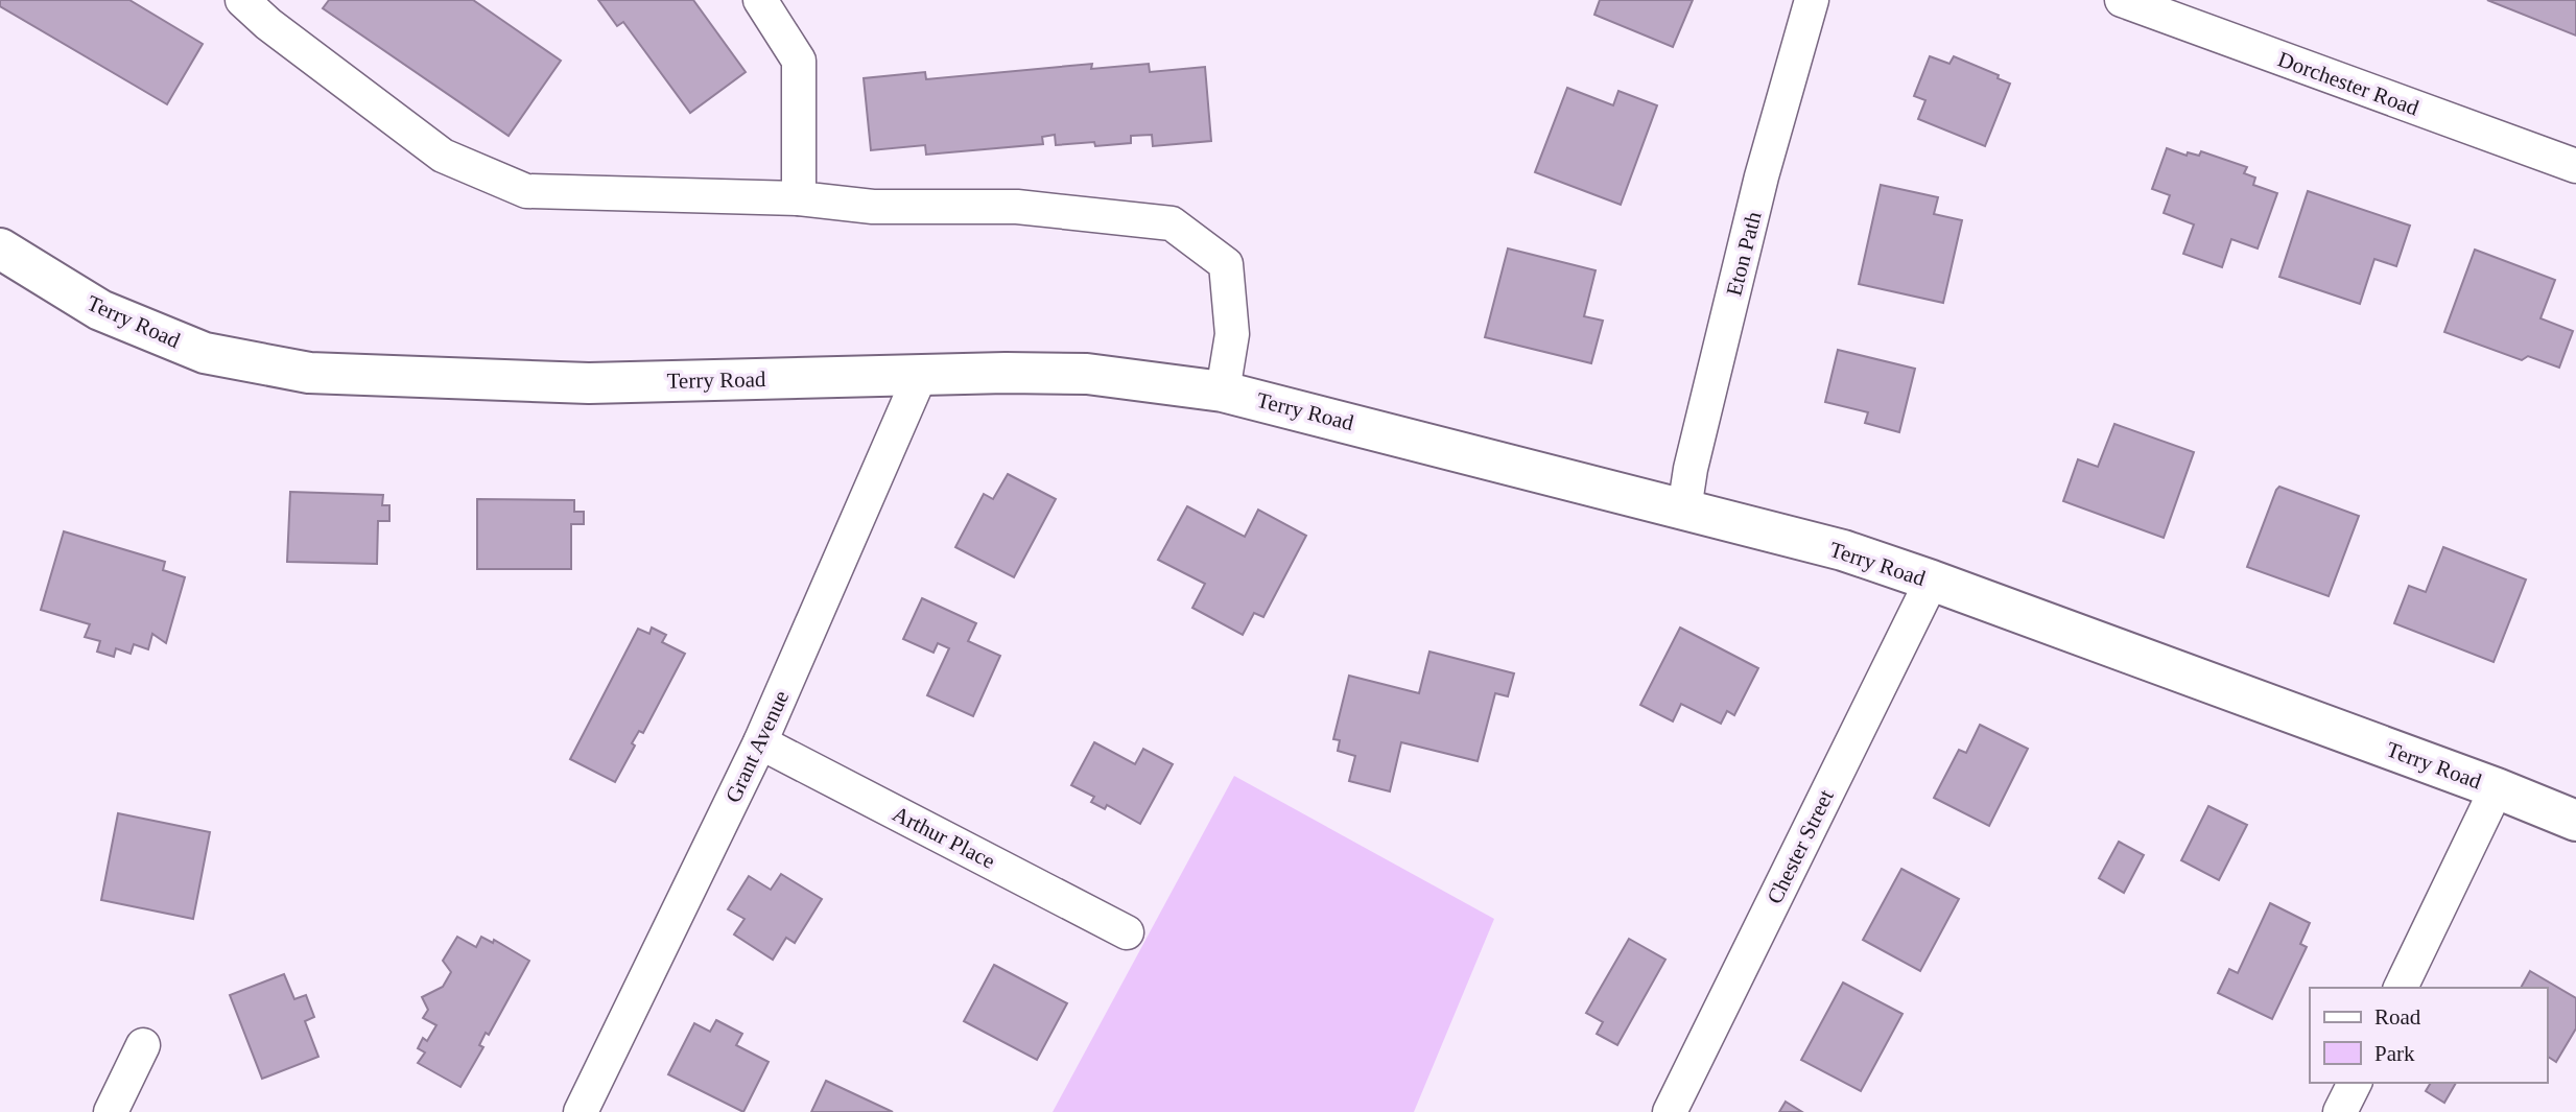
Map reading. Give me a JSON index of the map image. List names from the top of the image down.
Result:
{
  "streets": {
    "street": [
      "Dorchester Road",
      "Eton Path",
      "Terry Road",
      "Grant Avenue",
      "Arthur Place",
      "Chester Street"
    ]
  },
  "crossings": [
    ["Eton Path", "Terry Road"],
    ["Terry Road", "Grant Avenue"],
    ["Terry Road", "Chester Street"],
    ["Grant Avenue", "Arthur Place"]
  ],
  "legend": ["Road", "Park"]
}
